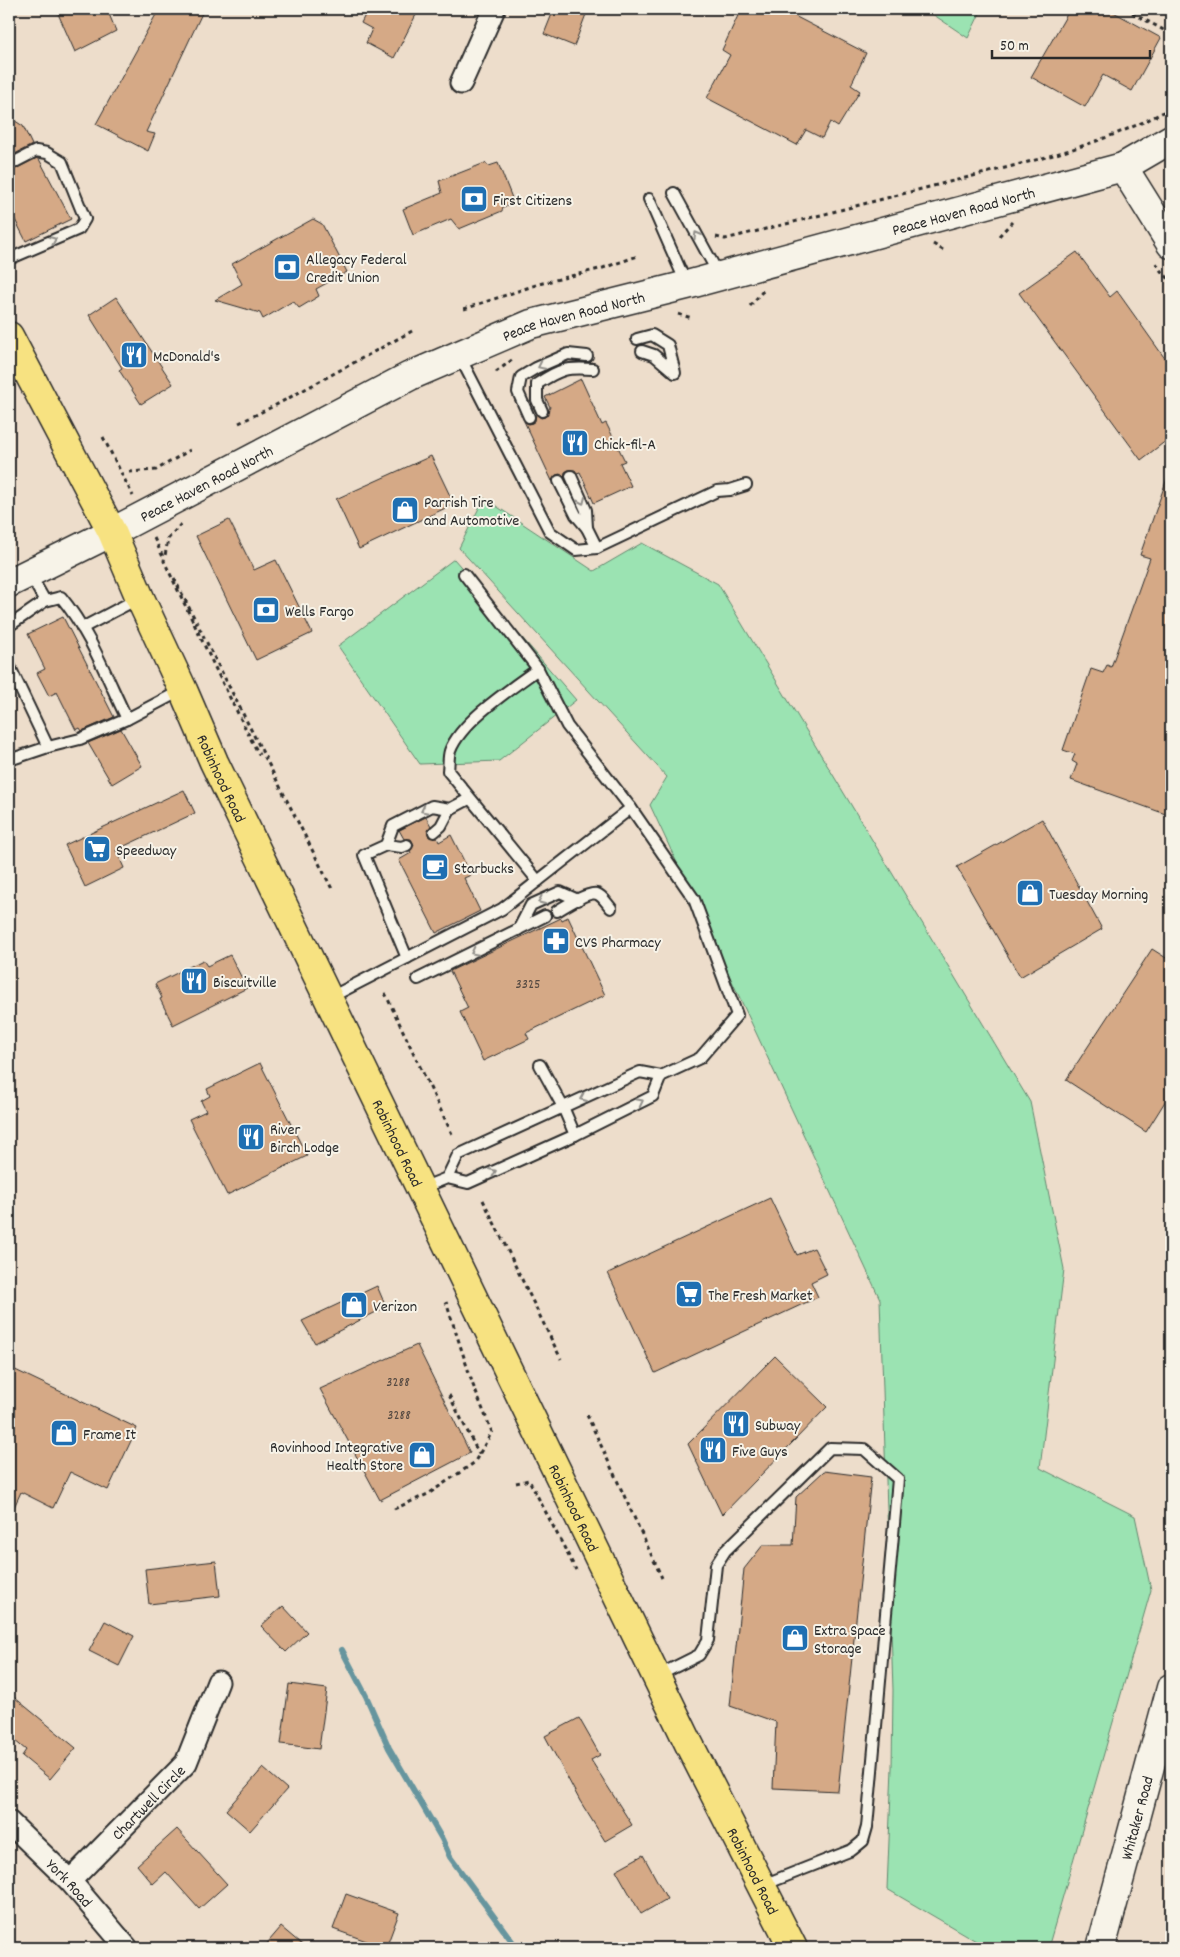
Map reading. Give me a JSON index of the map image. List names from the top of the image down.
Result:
{
  "streets": {
    "main road": ["Peace Haven Road North", "Robinhood Road", "Whitaker Road"],
    "street": ["Chartwell Circle", "York Road"]
  },
  "crossings": [
    ["Peace Haven Road North", "Robinhood Road"],
    ["Chartwell Circle", "York Road"]
  ],
  "places": {
    "bank": ["First Citizens", "Allegacy Federal Credit Union", "Wells Fargo"],
    "restaurant": [
      "McDonald's",
      "Chick-fil-A",
      "Biscuitville",
      "River Birch Lodge",
      "Subway",
      "Five Guys"
    ],
    "shop": [
      "Parrish Tire and Automotive",
      "Tuesday Morning",
      "Verizon",
      "Frame It",
      "Rovinhood Integrative Health Store",
      "Extra Space Storage"
    ],
    "supermarket": ["Speedway", "The Fresh Market"],
    "cafe": ["Starbucks"],
    "pharmacy": ["CVS Pharmacy"]
  },
  "house_numbers": ["3325", "3288", "3288"],
  "scale_bar": "50 m"
}
